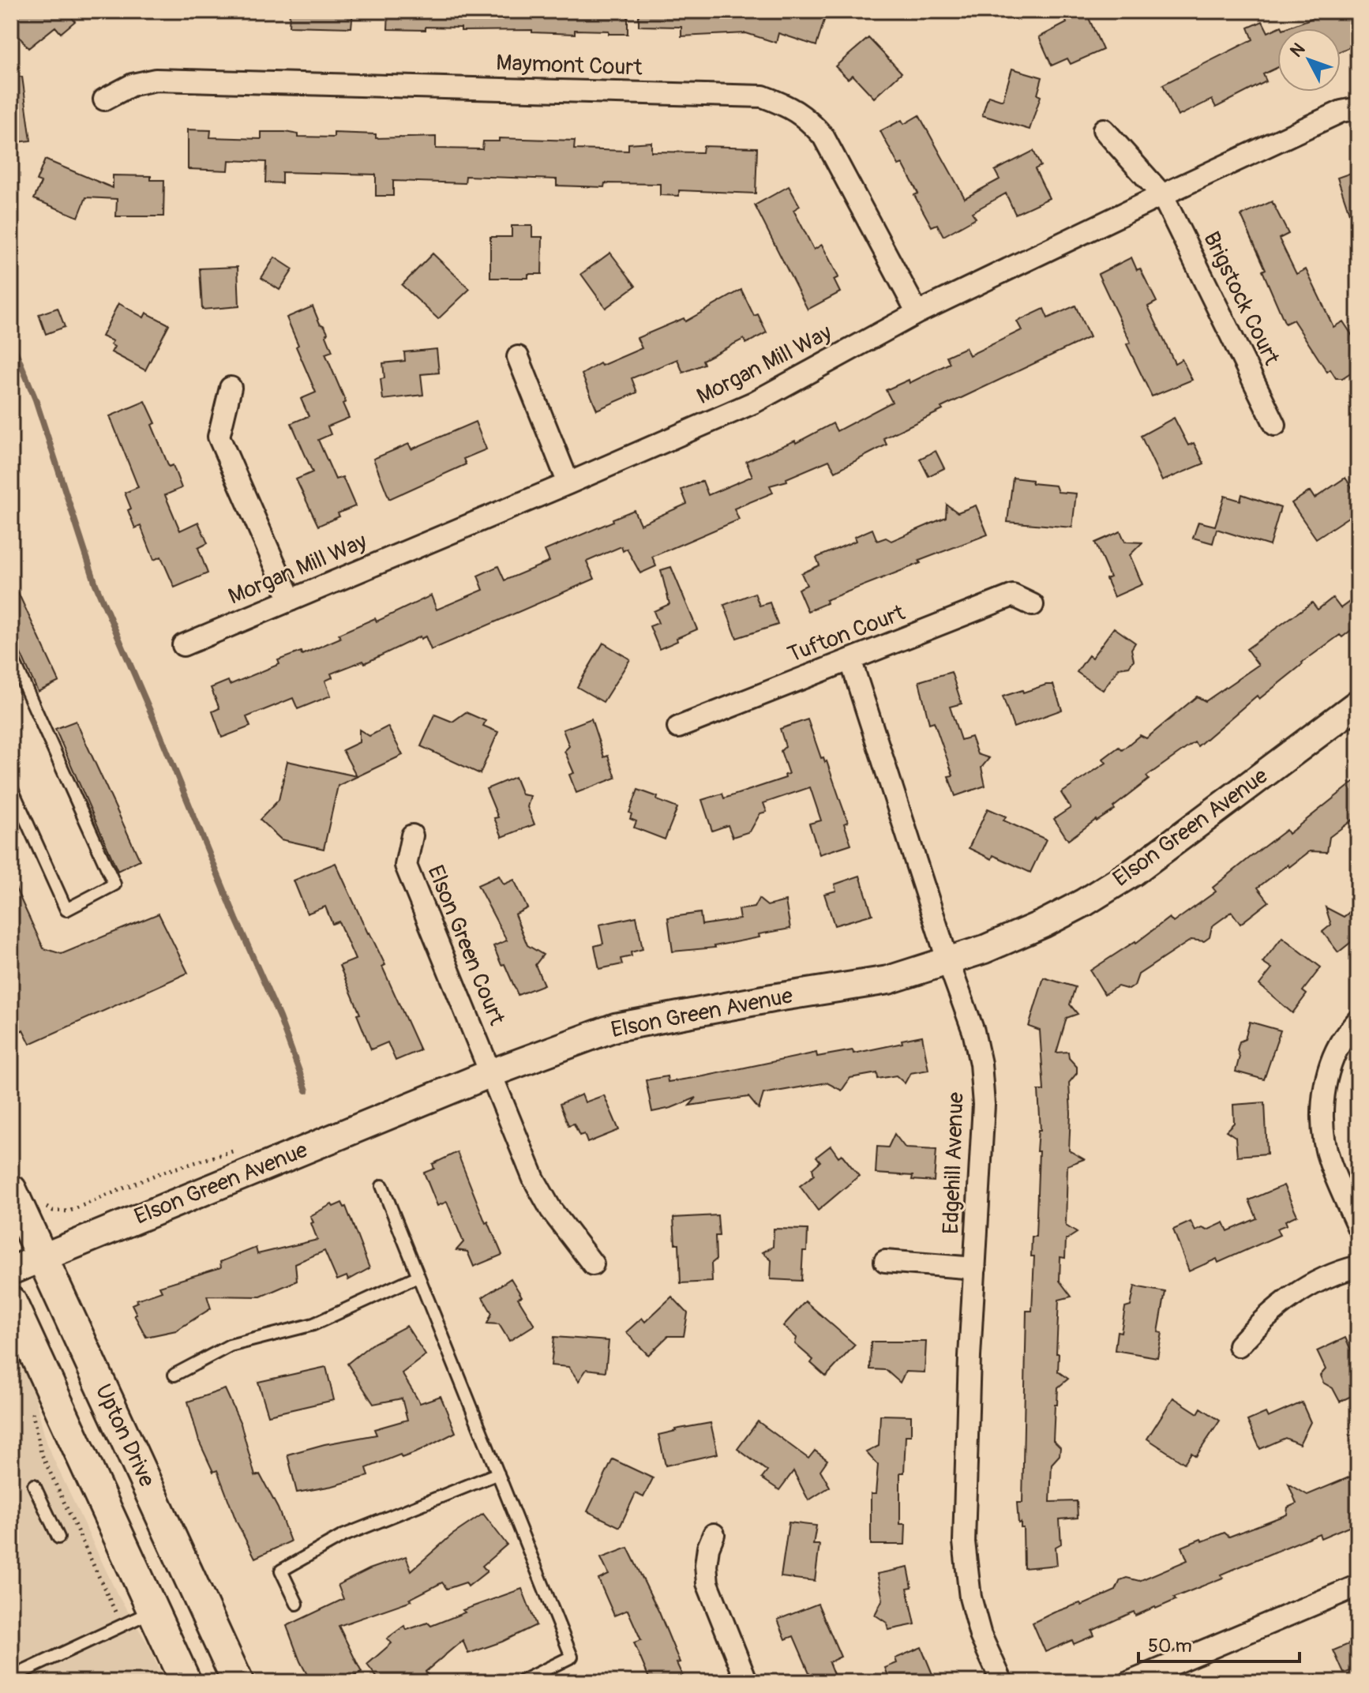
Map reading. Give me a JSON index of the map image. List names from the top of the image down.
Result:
{
  "streets": {
    "main road": ["Upton Drive"],
    "street": [
      "Maymont Court",
      "Brigstock Court",
      "Morgan Mill Way",
      "Tufton Court",
      "Elson Green Avenue",
      "Elson Green Court",
      "Edgehill Avenue"
    ]
  },
  "crossings": [
    ["Maymont Court", "Morgan Mill Way"],
    ["Brigstock Court", "Morgan Mill Way"],
    ["Tufton Court", "Edgehill Avenue"],
    ["Elson Green Avenue", "Elson Green Court"],
    ["Elson Green Avenue", "Edgehill Avenue"],
    ["Elson Green Avenue", "Upton Drive"]
  ],
  "scale_bar": "50 m",
  "north": "top left"
}
